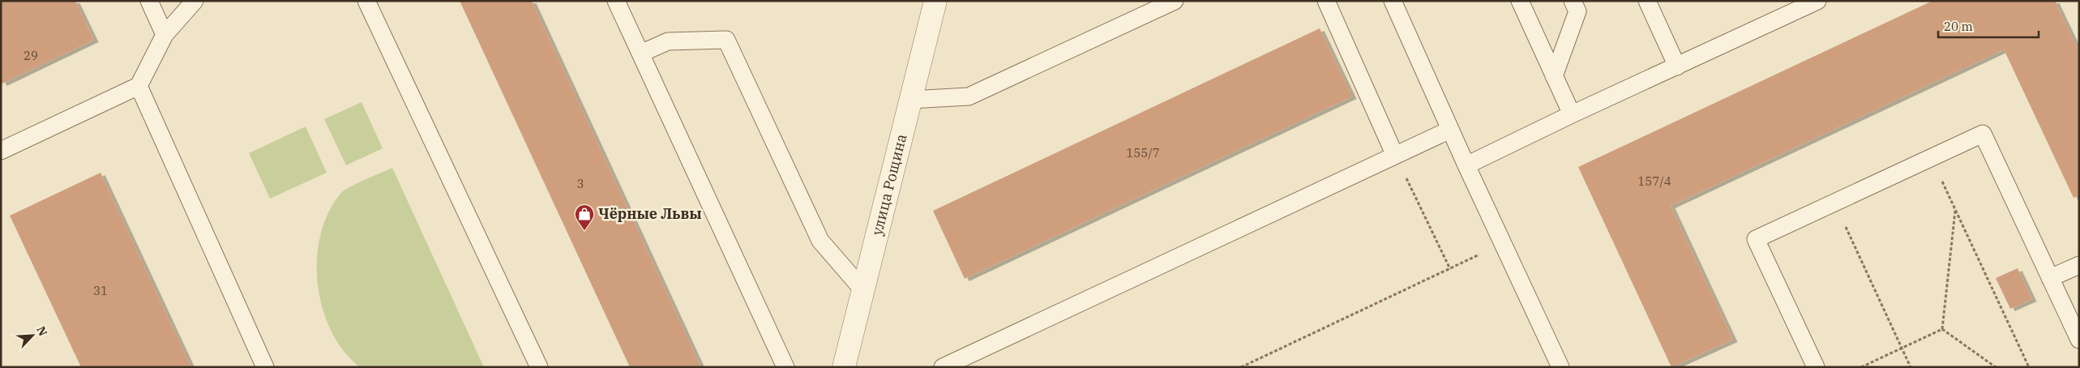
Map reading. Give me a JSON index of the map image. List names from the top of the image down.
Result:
{
  "streets": {
    "street": ["улица Рощина"]
  },
  "places": {
    "shop": ["Чёрные Львы"]
  },
  "house_numbers": [
    "29",
    "155/7",
    "157/4",
    "3",
    "31"
  ],
  "scale_bar": "20 m",
  "north": "top right"
}
